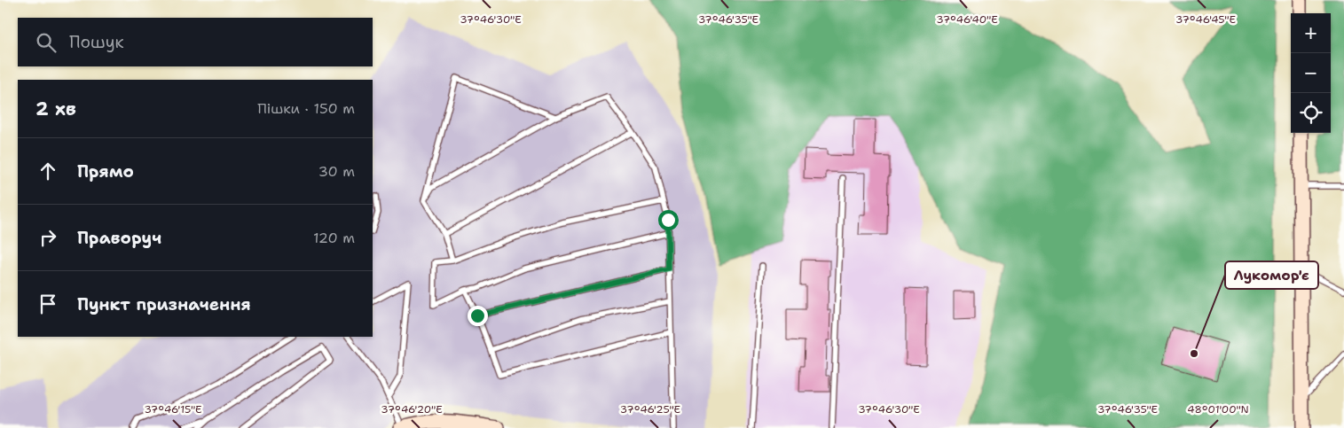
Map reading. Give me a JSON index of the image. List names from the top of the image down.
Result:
{
  "places": ["Лукомор'є"],
  "page": {
    "map_buttons": ["+", "−"],
    "search": "Пошук",
    "heading": ["2 хв", "Пішки · 150 m"],
    "list": [
      ["Прямо", "30 m"],
      ["Праворуч", "120 m"],
      "Пункт призначення"
    ]
  },
  "coordinates": [
    "37°46'45\"E",
    "37°46'30\"E",
    "37°46'35\"E",
    "37°46'40\"E",
    "37°46'15\"E",
    "37°46'20\"E",
    "37°46'25\"E",
    "48°01'00\"N"
  ]
}
